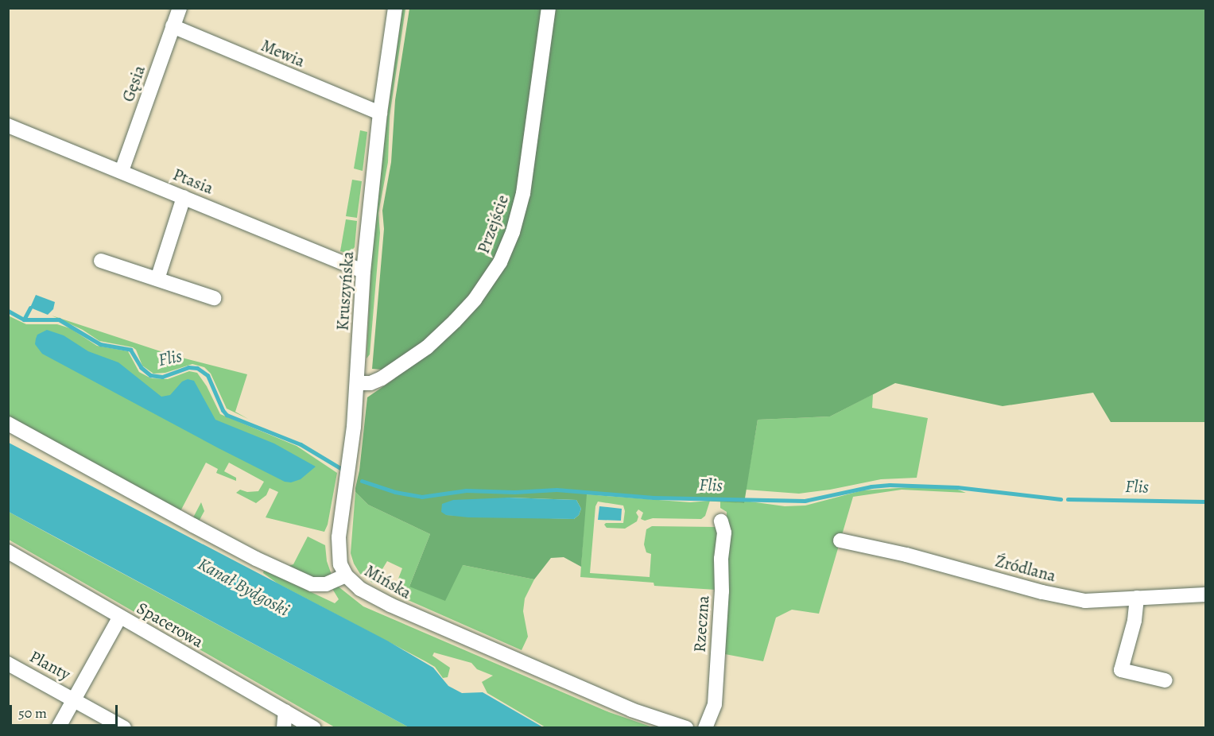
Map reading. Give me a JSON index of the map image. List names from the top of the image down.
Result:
{
  "streets": {
    "street": [
      "Mewia",
      "Gęsia",
      "Ptasia",
      "Przejście",
      "Kruszyńska",
      "Źródlana",
      "Mińska",
      "Rzeczna",
      "Spacerowa",
      "Planty"
    ]
  },
  "crossings": [
    ["Mewia", "Gęsia"],
    ["Mewia", "Kruszyńska"],
    ["Gęsia", "Ptasia"],
    ["Ptasia", "Kruszyńska"],
    ["Przejście", "Kruszyńska"],
    ["Kruszyńska", "Mińska"]
  ],
  "water": ["Flis", "Kanał Bydgoski"],
  "scale_bar": "50 m"
}
